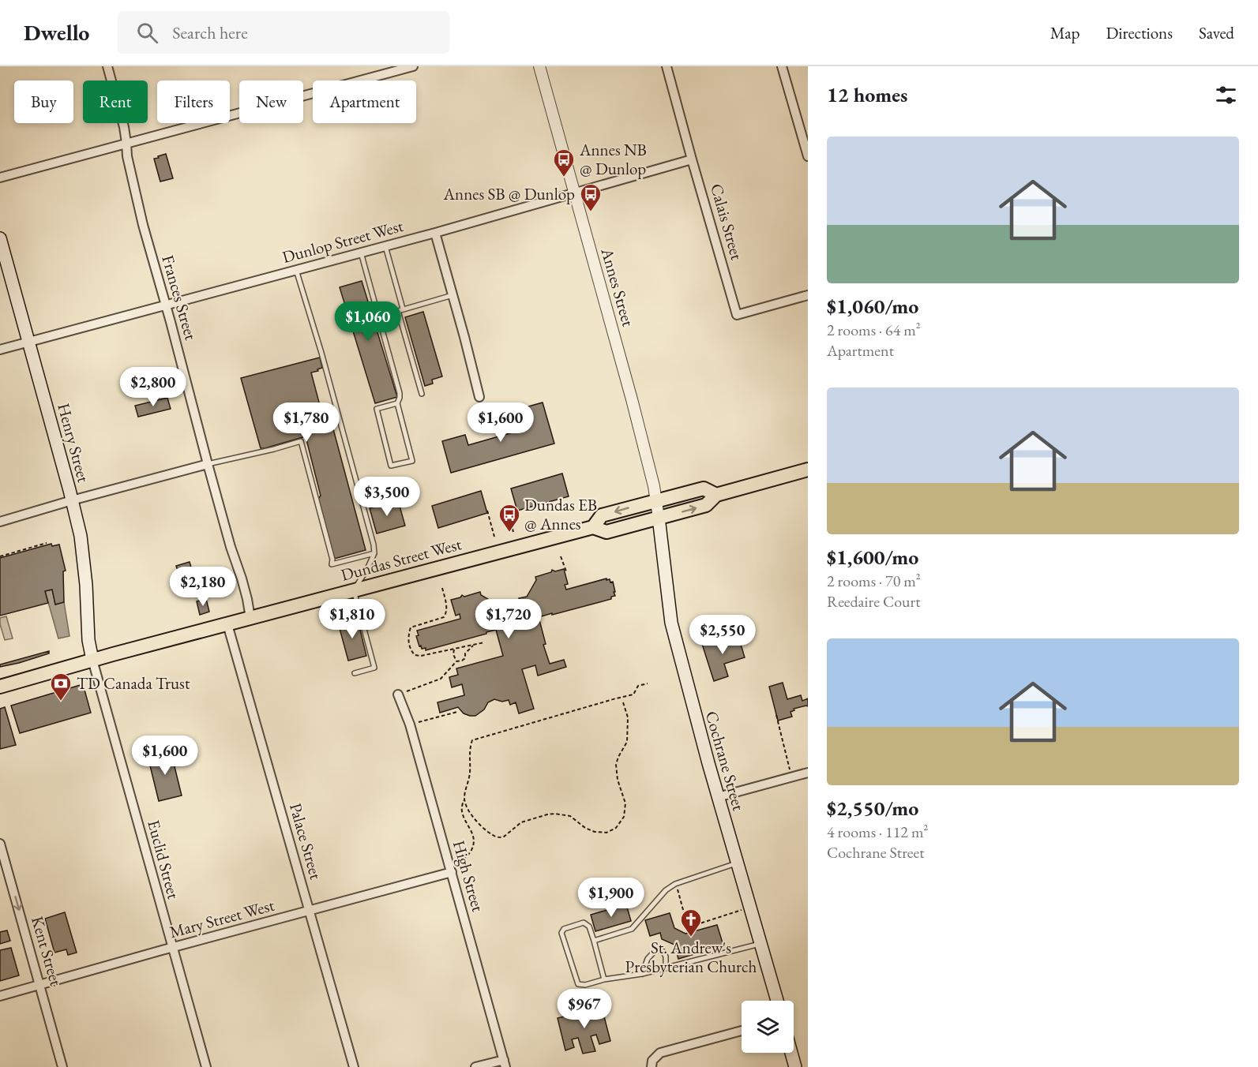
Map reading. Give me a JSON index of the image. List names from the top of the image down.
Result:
{
  "streets": {
    "main road": ["Henry Street", "Dundas Street West", "Cochrane Street"],
    "street": [
      "Calais Street",
      "Dunlop Street West",
      "Annes Street",
      "Frances Street",
      "Palace Street",
      "Euclid Street",
      "High Street",
      "Mary Street West",
      "Kent Street"
    ]
  },
  "crossings": [
    ["Calais Street", "Dunlop Street West"],
    ["Dunlop Street West", "Annes Street"],
    ["Dunlop Street West", "Frances Street"],
    ["Dunlop Street West", "Henry Street"],
    ["Annes Street", "Dundas Street West"],
    ["Annes Street", "Cochrane Street"],
    ["Frances Street", "Dundas Street West"],
    ["Henry Street", "Dundas Street West"],
    ["Henry Street", "Euclid Street"],
    ["Dundas Street West", "Cochrane Street"],
    ["Dundas Street West", "Palace Street"],
    ["Dundas Street West", "Euclid Street"],
    ["Palace Street", "Mary Street West"],
    ["Euclid Street", "Mary Street West"],
    ["High Street", "Mary Street West"],
    ["Mary Street West", "Kent Street"]
  ],
  "one_way": ["Kent Street"],
  "places": {
    "bus stop": ["Annes NB @ Dunlop", "Annes SB @ Dunlop", "Dundas EB @ Annes"],
    "bank": ["TD Canada Trust"],
    "church": ["St. Andrew's Presbyterian Church"]
  },
  "page": {
    "header": "Dwello",
    "search": "Search here",
    "nav": ["Map", "Directions", "Saved"],
    "heading": "12 homes",
    "chip": [
      "Buy",
      "Rent",
      "Filters",
      "New",
      "Apartment"
    ],
    "list": [
      {
        "name": "$1,060/mo",
        "note": "2 rooms · 64 m² · Apartment"
      },
      {
        "name": "$1,600/mo",
        "note": "2 rooms · 70 m² · Reedaire Court"
      },
      {
        "name": "$2,550/mo",
        "note": "4 rooms · 112 m² · Cochrane Street"
      }
    ],
    "price": [
      "$1,060",
      "$2,800",
      "$1,780",
      "$1,600",
      "$3,500",
      "$2,180",
      "$1,810",
      "$1,720",
      "$2,550",
      "$1,600",
      "$1,900",
      "$967"
    ]
  }
}
